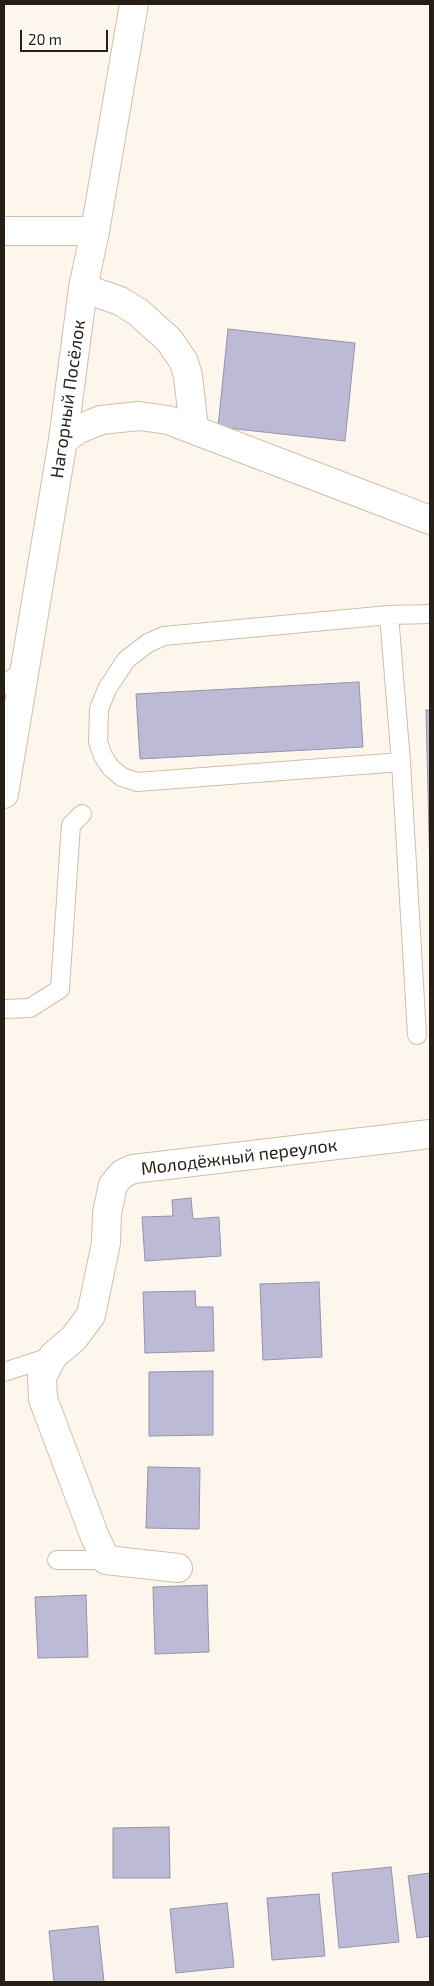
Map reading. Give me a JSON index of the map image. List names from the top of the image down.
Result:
{
  "streets": {
    "street": ["Нагорный Посёлок", "Молодёжный переулок"]
  },
  "scale_bar": "20 m"
}
